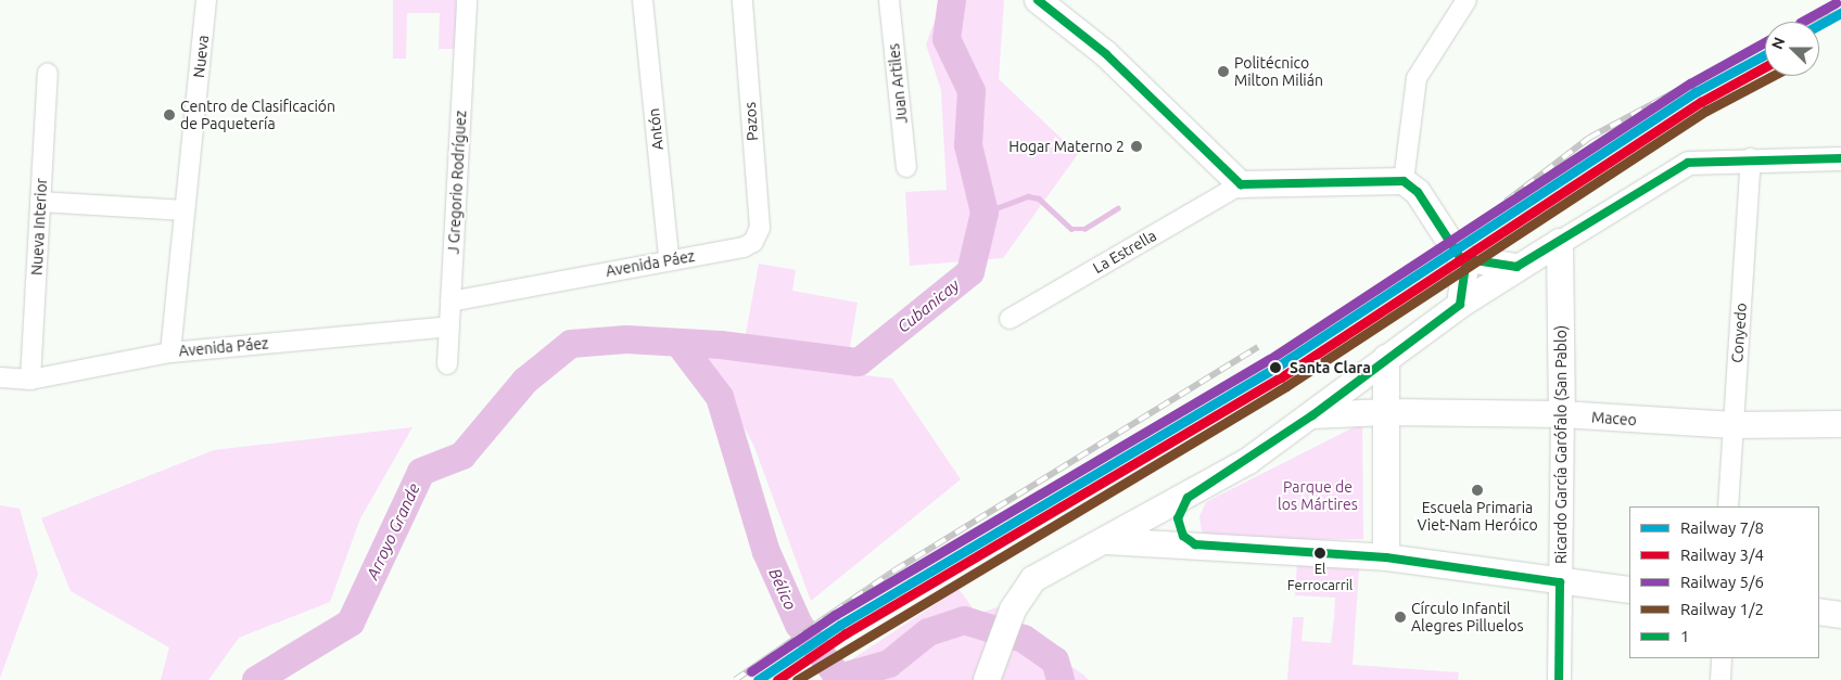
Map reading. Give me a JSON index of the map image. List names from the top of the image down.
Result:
{
  "streets": {
    "main road": ["Maceo", "Ricardo García Garófalo (San Pablo)"],
    "street": [
      "Nueva",
      "Juan Artiles",
      "Pazos",
      "Antón",
      "J Gregorio Rodríguez",
      "Nueva Interior",
      "La Estrella",
      "Avenida Páez",
      "Conyedo"
    ]
  },
  "crossings": [
    ["Nueva", "Avenida Páez"],
    ["Pazos", "Avenida Páez"],
    ["Antón", "Avenida Páez"],
    ["J Gregorio Rodríguez", "Avenida Páez"],
    ["Nueva Interior", "Avenida Páez"],
    ["Conyedo", "Maceo"],
    ["Maceo", "Ricardo García Garófalo (San Pablo)"]
  ],
  "water": ["Cubanicay", "Arroyo Grande", "Bélico"],
  "parks": ["Parque de los Mártires"],
  "places": [
    "Politécnico Milton Milián",
    "Centro de Clasificación de Paquetería",
    "Hogar Materno 2",
    "Santa Clara",
    "Escuela Primaria Viet-Nam Heróico",
    "El Ferrocarril",
    "Círculo Infantil Alegres Pilluelos"
  ],
  "lines": [
    "transit line 1",
    "rail line 5/6",
    "rail line 7/8",
    "rail line 3/4",
    "rail line 1/2"
  ],
  "legend": [
    "Railway 7/8",
    "Railway 3/4",
    "Railway 5/6",
    "Railway 1/2",
    "1"
  ],
  "north": "left"
}
